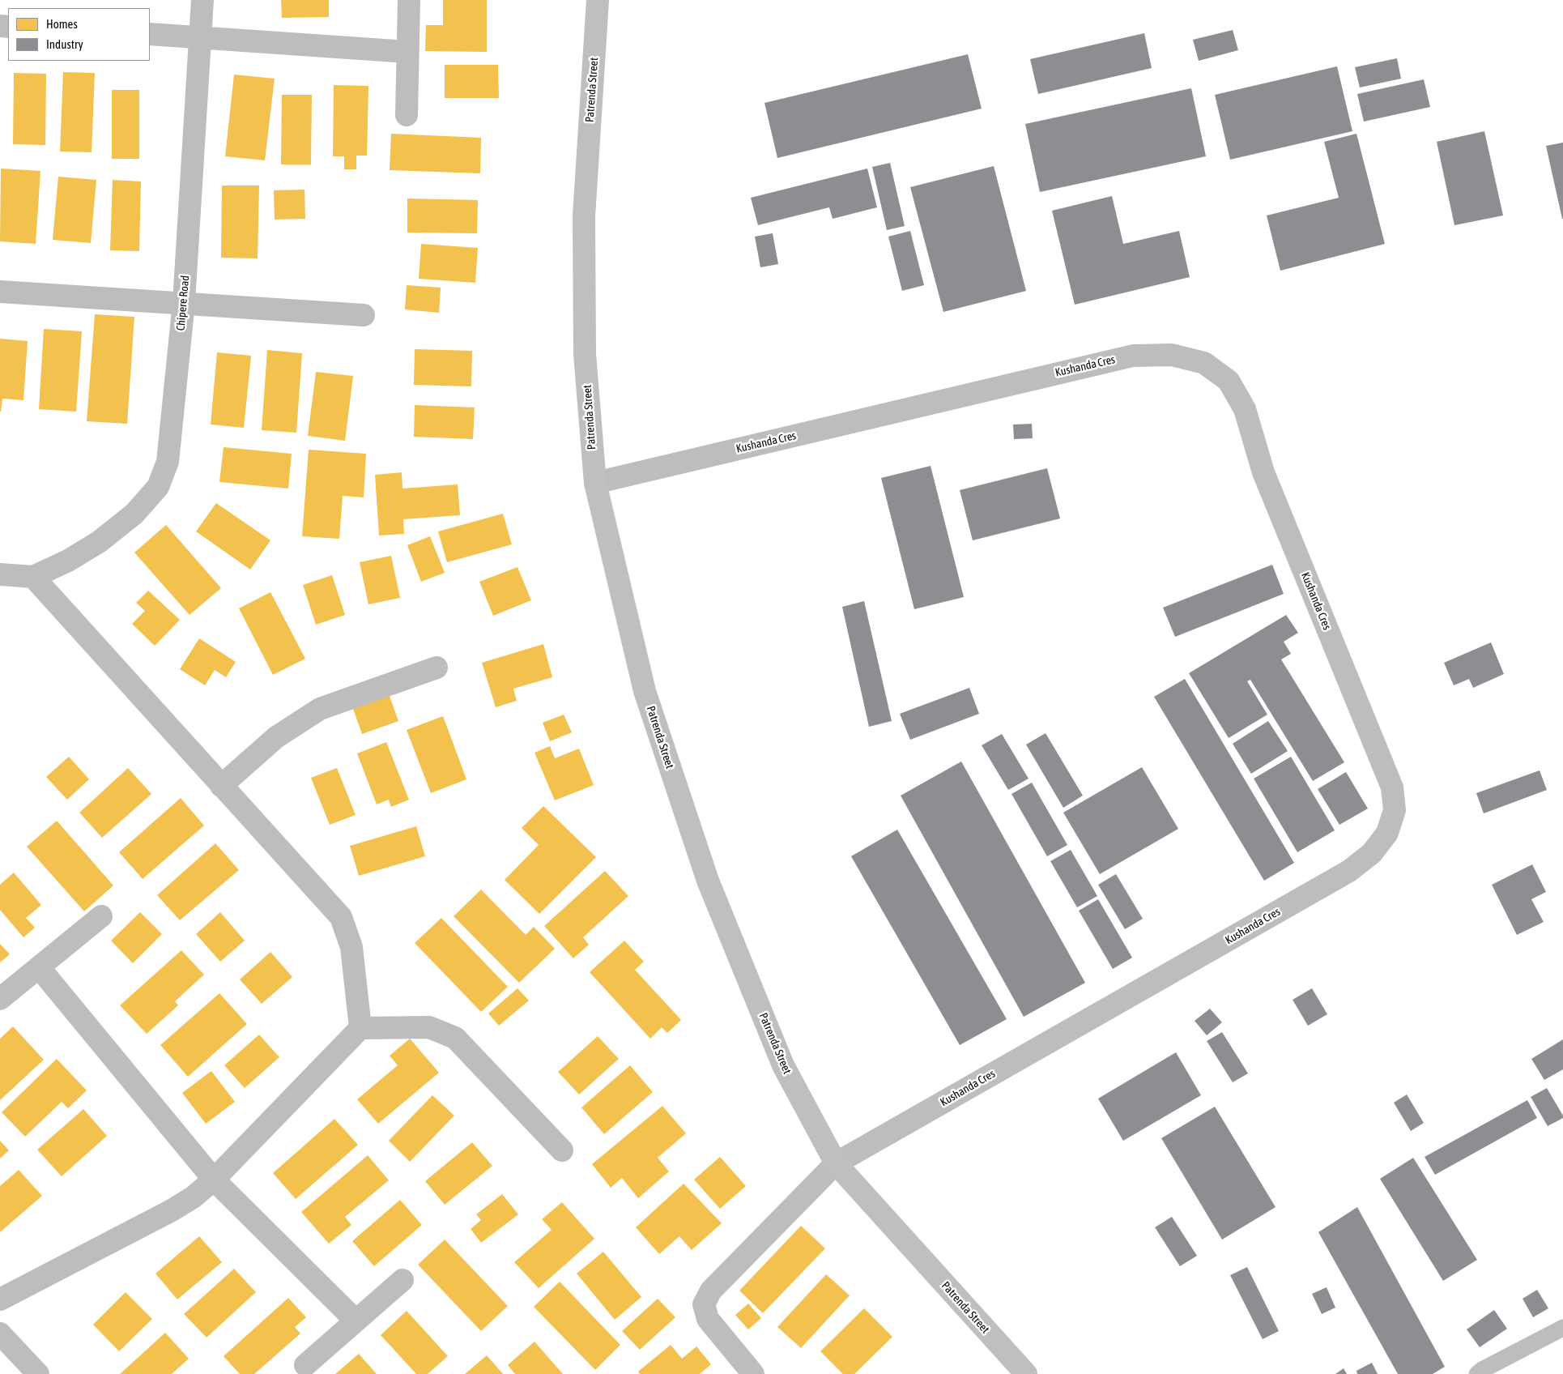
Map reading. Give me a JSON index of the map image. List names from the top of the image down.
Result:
{
  "streets": {
    "street": ["Patrenda Street", "Chipere Road", "Kushanda Cres"]
  },
  "crossings": [
    ["Patrenda Street", "Kushanda Cres"]
  ],
  "legend": ["Homes", "Industry"]
}
